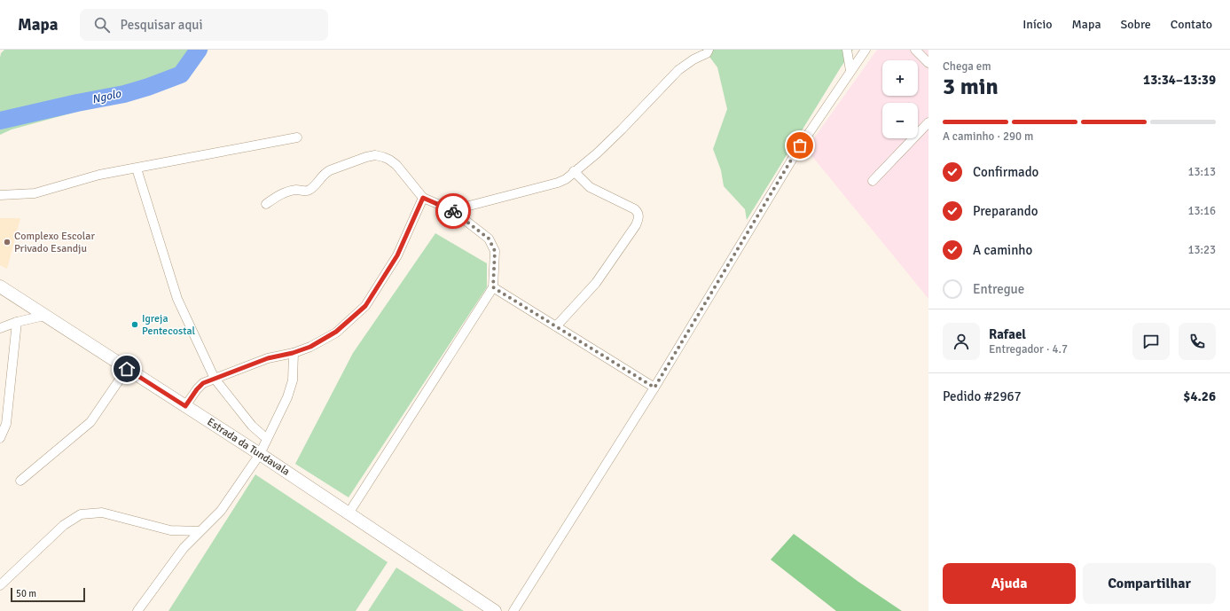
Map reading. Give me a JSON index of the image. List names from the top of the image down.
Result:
{
  "streets": {
    "main road": ["Estrada da Tundavala"]
  },
  "water": ["Ngolo"],
  "places": ["Complexo Escolar Privado Esandju", "Igreja Pentecostal"],
  "scale_bar": "50 m",
  "page": {
    "header": "Mapa",
    "search": "Pesquisar aqui",
    "nav": [
      "Início",
      "Mapa",
      "Sobre",
      "Contato"
    ],
    "heading": ["3 min", "Chega em", "13:34–13:39"],
    "panel": [
      "Rafael",
      "Entregador · 4.7",
      "Pedido #2967",
      "$4.26"
    ],
    "map_buttons": ["+", "−"],
    "bar": "A caminho · 290 m",
    "list": [
      ["Confirmado", "13:13"],
      ["Preparando", "13:16"],
      ["A caminho", "13:23"],
      "Entregue"
    ],
    "buttons": ["Ajuda", "Compartilhar"],
    "scale": "50 m"
  }
}
